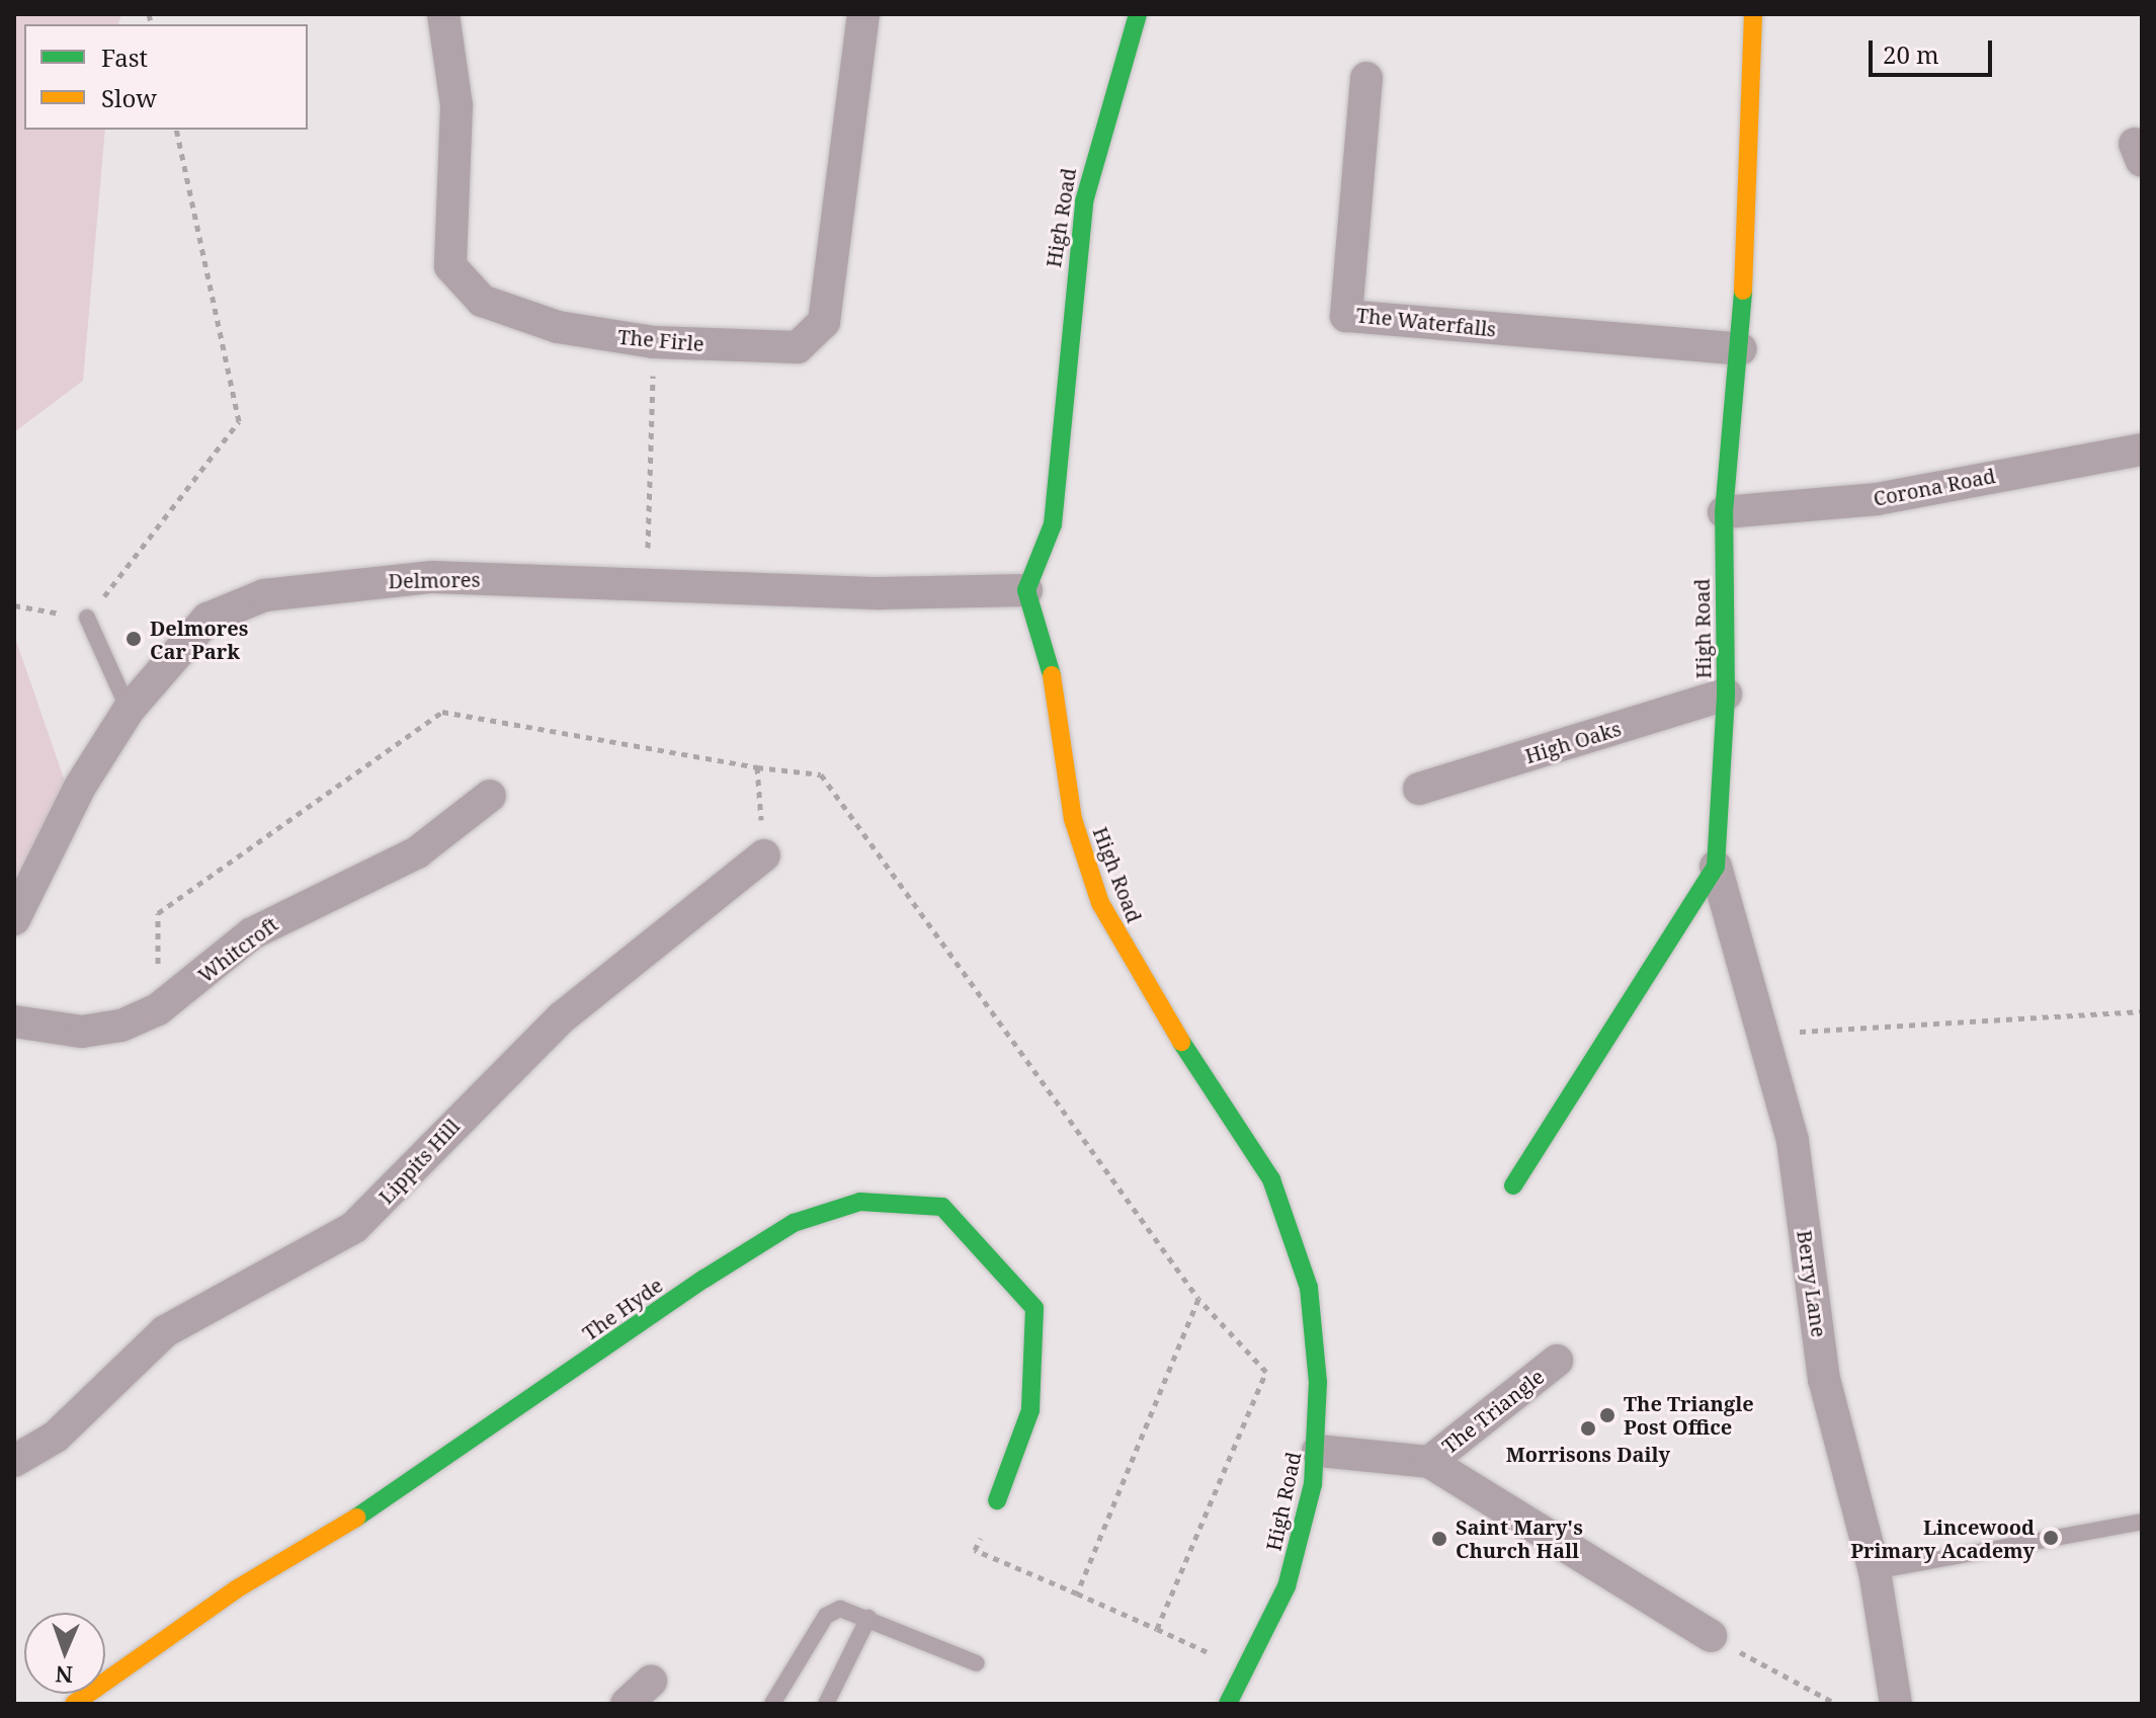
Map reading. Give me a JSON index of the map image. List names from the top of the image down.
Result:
{
  "streets": {
    "street": [
      "High Road",
      "The Waterfalls",
      "The Firle",
      "Corona Road",
      "Delmores",
      "High Oaks",
      "Whitcroft",
      "Lippits Hill",
      "Berry Lane",
      "The Hyde",
      "The Triangle"
    ]
  },
  "crossings": [
    ["High Road", "The Waterfalls"],
    ["High Road", "Corona Road"],
    ["High Road", "Delmores"],
    ["High Road", "High Oaks"],
    ["High Road", "Berry Lane"],
    ["High Road", "The Triangle"]
  ],
  "places": [
    "Delmores Car Park",
    "The Triangle Post Office",
    "Morrisons Daily",
    "Lincewood Primary Academy",
    "Saint Mary's Church Hall"
  ],
  "legend": ["Fast", "Slow"],
  "scale_bar": "20 m",
  "north": "bottom"
}
